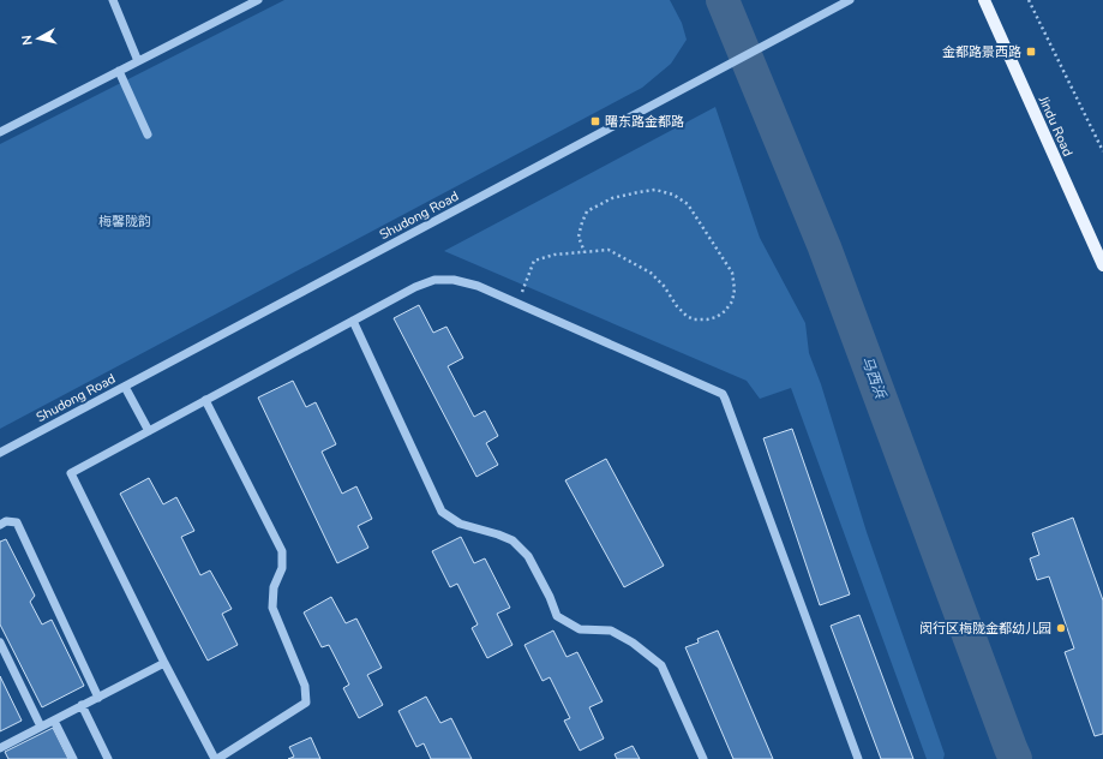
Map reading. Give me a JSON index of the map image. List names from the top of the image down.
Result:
{
  "streets": {
    "main road": ["Jindu Road"],
    "street": ["Shudong Road"]
  },
  "water": ["马西浜"],
  "parks": ["梅馨陇韵"],
  "places": {
    "transit": ["金都路景西路", "曙东路金都路"],
    "other": ["闵行区梅陇金都幼儿园"]
  },
  "north": "left"
}
